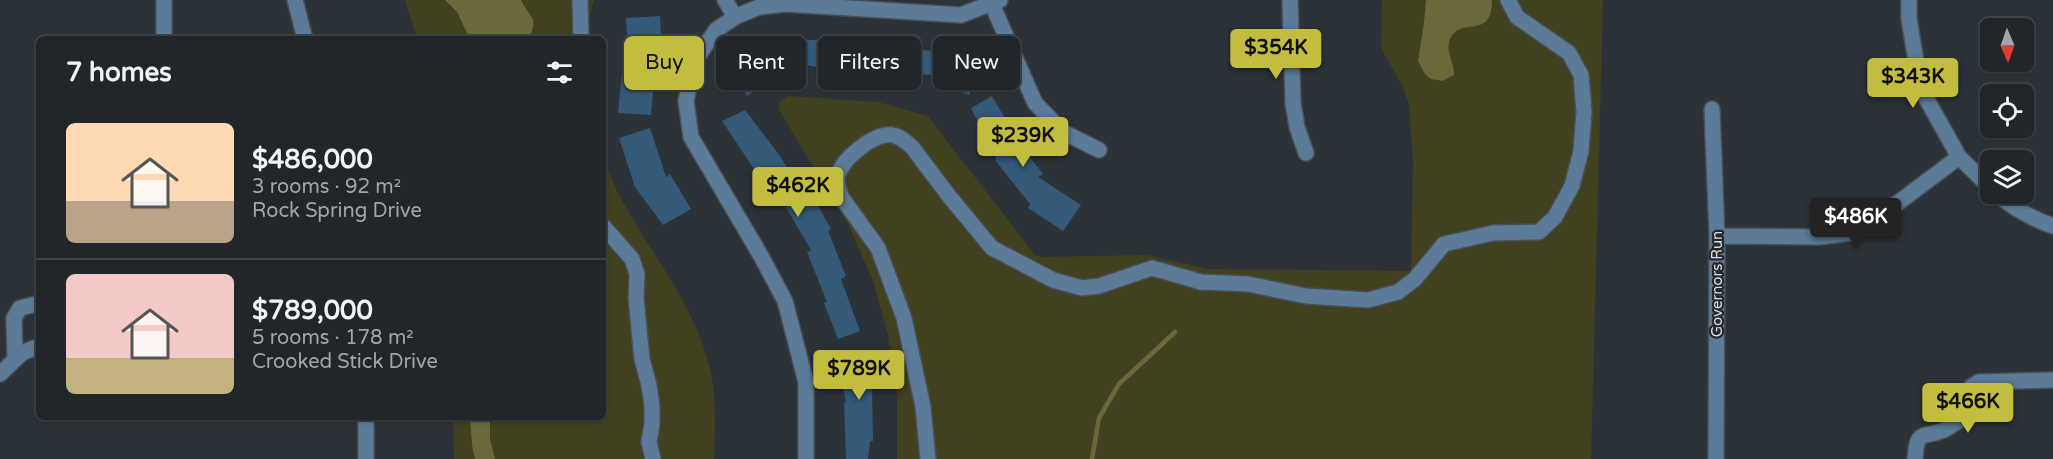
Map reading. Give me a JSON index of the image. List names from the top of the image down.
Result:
{
  "streets": {
    "street": ["Governors Run"]
  },
  "north": "bottom",
  "page": {
    "price": [
      "$354K",
      "$343K",
      "$239K",
      "$462K",
      "$486K",
      "$789K",
      "$466K"
    ],
    "chip": [
      "Buy",
      "Rent",
      "Filters",
      "New"
    ],
    "heading": "7 homes",
    "list": [
      {
        "name": "$486,000",
        "note": "3 rooms · 92 m² · Rock Spring Drive"
      },
      {
        "name": "$789,000",
        "note": "5 rooms · 178 m² · Crooked Stick Drive"
      }
    ]
  }
}
